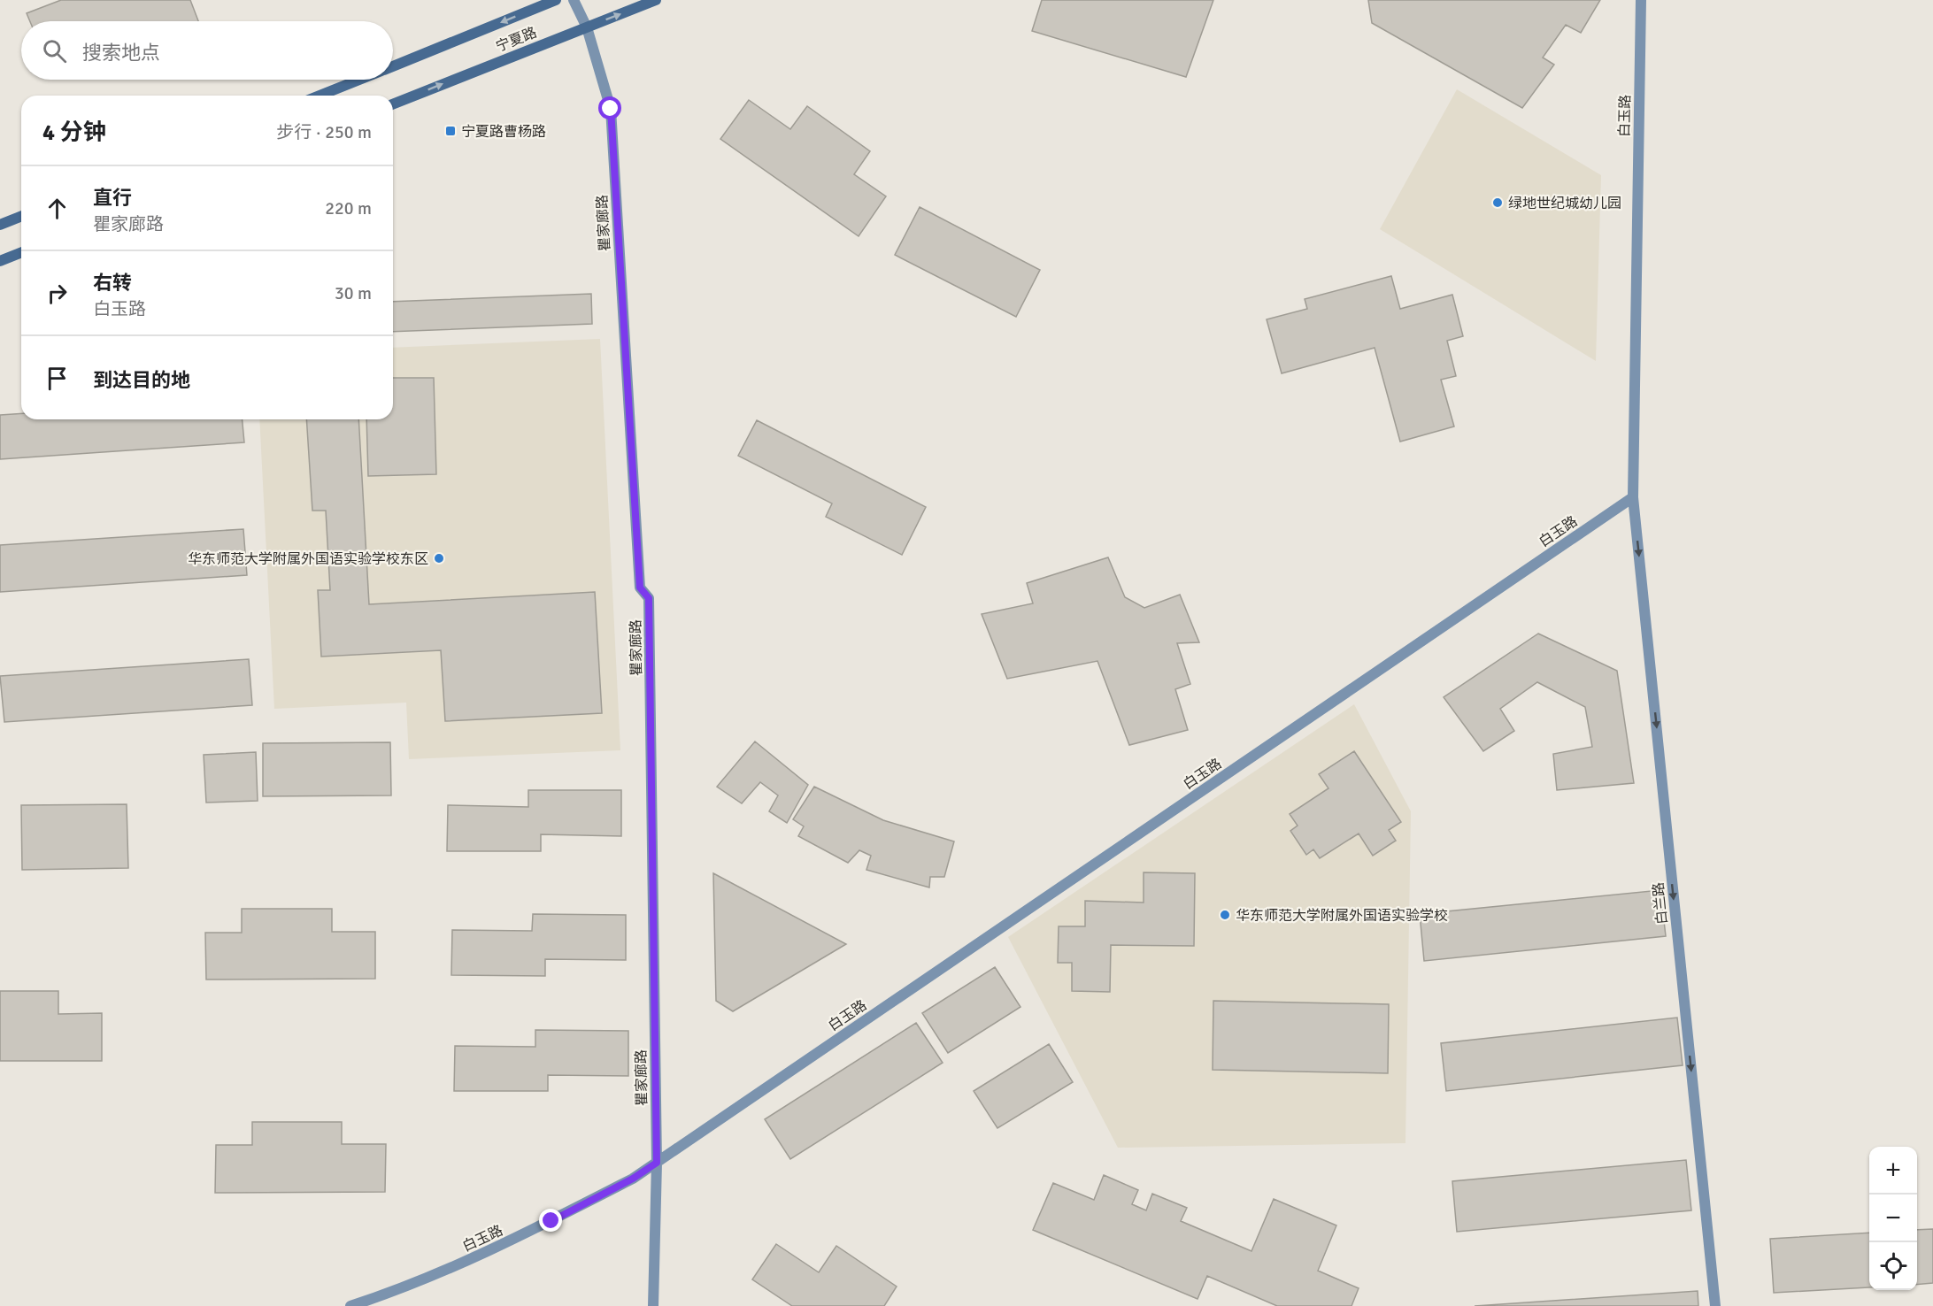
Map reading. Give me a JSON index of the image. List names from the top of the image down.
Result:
{
  "streets": {
    "main road": ["宁夏路"],
    "street": ["白玉路", "瞿家廊路", "白兰路"]
  },
  "crossings": [
    ["宁夏路", "瞿家廊路"],
    ["白玉路", "瞿家廊路"],
    ["白玉路", "白兰路"]
  ],
  "one_way": ["白兰路"],
  "places": {
    "transit": ["宁夏路曹杨路"],
    "other": ["绿地世纪城幼儿园", "华东师范大学附属外国语实验学校东区", "华东师范大学附属外国语实验学校"]
  },
  "page": {
    "search": "搜索地点",
    "heading": ["4 分钟", "步行 · 250 m"],
    "list": [
      ["直行", "瞿家廊路", "220 m"],
      ["右转", "白玉路", "30 m"],
      "到达目的地"
    ],
    "map_buttons": ["+", "−"]
  }
}
